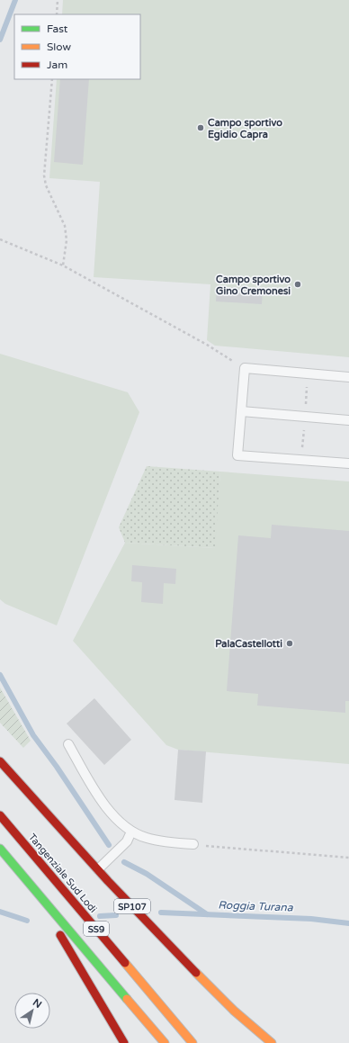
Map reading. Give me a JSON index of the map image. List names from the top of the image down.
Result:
{
  "streets": {
    "highway": ["Tangenziale Sud Lodi", "SP107", "SS9"]
  },
  "water": ["Roggia Turana"],
  "places": ["Campo sportivo Egidio Capra", "Campo sportivo Gino Cremonesi", "PalaCastellotti"],
  "legend": ["Fast", "Slow", "Jam"],
  "north": "top right"
}
